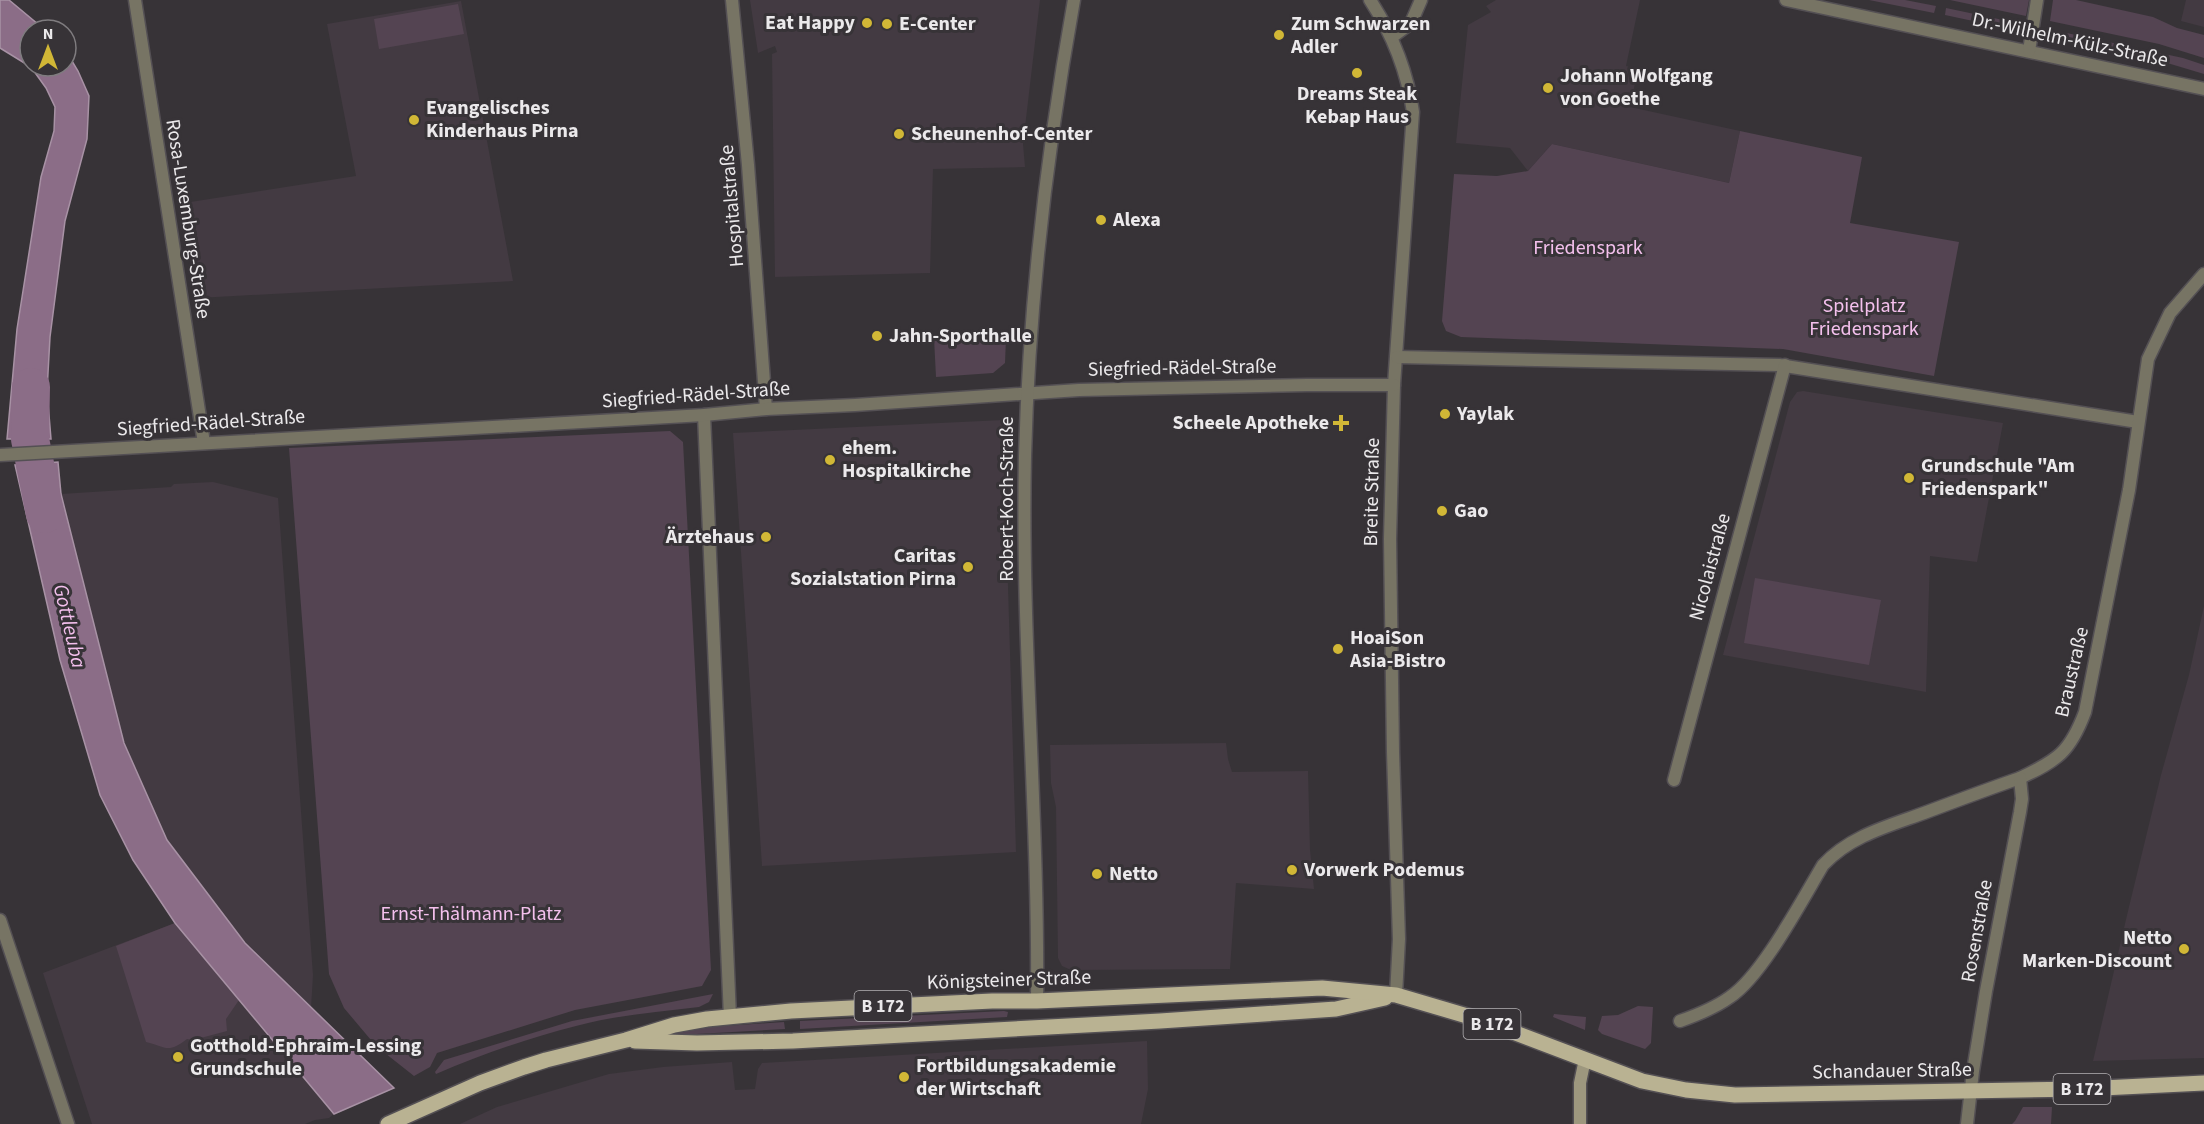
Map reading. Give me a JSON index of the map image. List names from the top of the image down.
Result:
{
  "streets": {
    "main road": ["Königsteiner Straße", "B 172", "Schandauer Straße"],
    "street": [
      "Dr.-Wilhelm-Külz-Straße",
      "Hospitalstraße",
      "Rosa-Luxemburg-Straße",
      "Siegfried-Rädel-Straße",
      "Breite Straße",
      "Robert-Koch-Straße",
      "Nicolaistraße",
      "Braustraße",
      "Rosenstraße"
    ]
  },
  "crossings": [
    ["Hospitalstraße", "Siegfried-Rädel-Straße"],
    ["Rosa-Luxemburg-Straße", "Siegfried-Rädel-Straße"],
    ["Siegfried-Rädel-Straße", "Breite Straße"],
    ["Siegfried-Rädel-Straße", "Robert-Koch-Straße"],
    ["Breite Straße", "Königsteiner Straße"],
    ["Robert-Koch-Straße", "Königsteiner Straße"],
    ["Braustraße", "Rosenstraße"],
    ["Rosenstraße", "Schandauer Straße"],
    ["Königsteiner Straße", "Schandauer Straße"]
  ],
  "water": ["Gottleuba"],
  "parks": ["Friedenspark", "Spielplatz Friedenspark", "Ernst-Thälmann-Platz"],
  "places": {
    "other": [
      "Eat Happy",
      "E-Center",
      "Zum Schwarzen Adler",
      "Dreams Steak Kebap Haus",
      "Johann Wolfgang von Goethe",
      "Evangelisches Kinderhaus Pirna",
      "Scheunenhof-Center",
      "Alexa",
      "Jahn-Sporthalle",
      "Yaylak",
      "ehem. Hospitalkirche",
      "Grundschule \"Am Friedenspark\"",
      "Gao",
      "Ärztehaus",
      "Caritas Sozialstation Pirna",
      "HoaiSon Asia-Bistro",
      "Vorwerk Podemus",
      "Netto",
      "Netto Marken-Discount",
      "Gotthold-Ephraim-Lessing Grundschule",
      "Fortbildungsakademie der Wirtschaft"
    ],
    "health": ["Scheele Apotheke"]
  },
  "north": "top"
}
